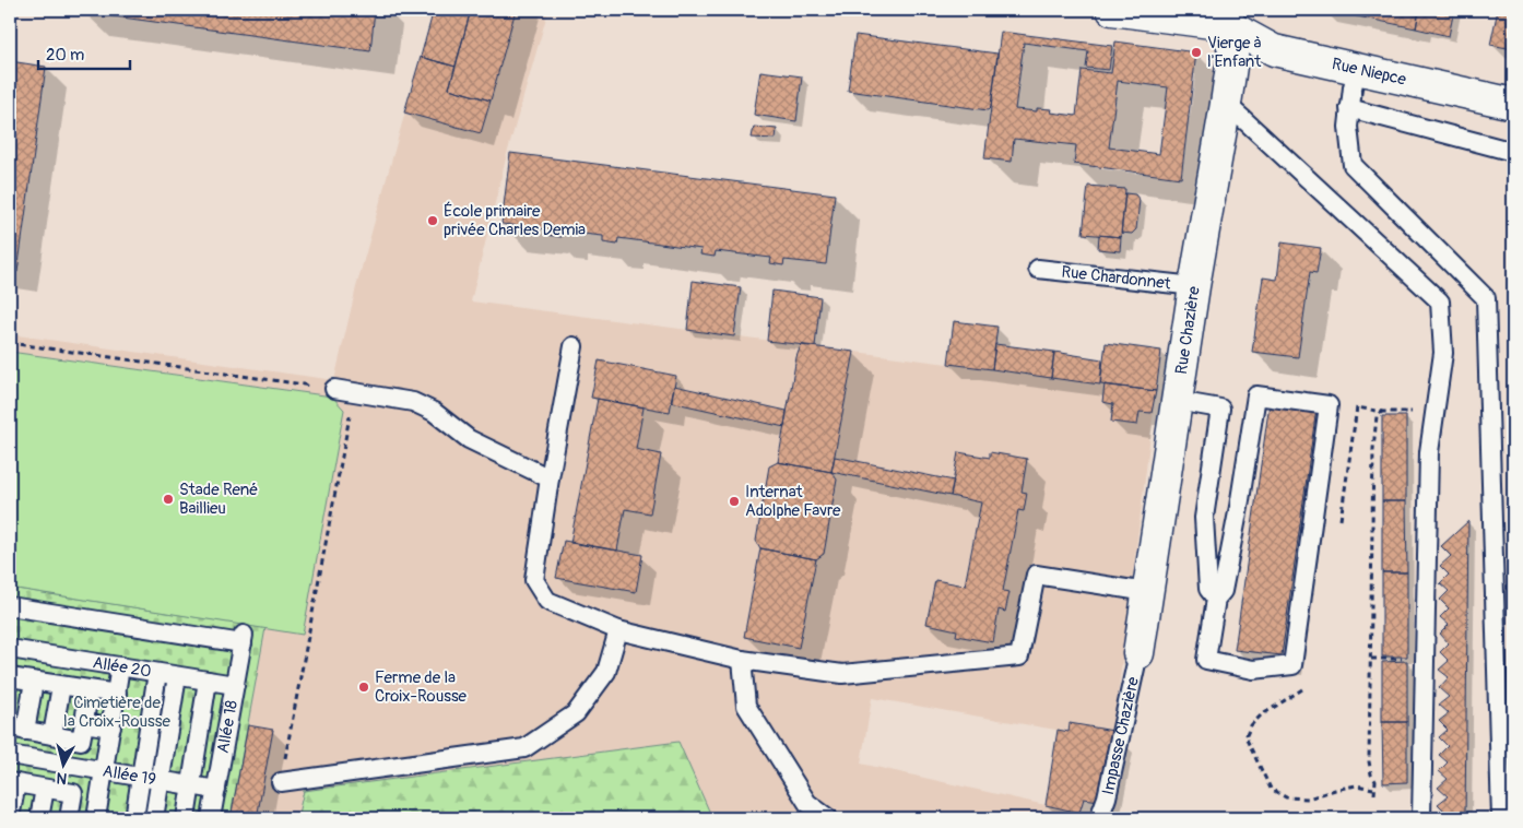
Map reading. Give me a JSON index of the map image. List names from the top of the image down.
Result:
{
  "streets": {
    "street": ["Rue Niepce", "Rue Chazière"],
    "lane": [
      "Rue Chardonnet",
      "Allée 20",
      "Allée 18",
      "Impasse Chazière",
      "Allée 19"
    ]
  },
  "crossings": [
    ["Rue Niepce", "Rue Chazière"],
    ["Rue Chardonnet", "Rue Chazière"],
    ["Rue Chazière", "Impasse Chazière"],
    ["Allée 20", "Allée 18"],
    ["Allée 18", "Allée 19"]
  ],
  "parks": ["Cimetière de la Croix-Rousse"],
  "places": [
    "Vierge à l'Enfant",
    "École primaire privée Charles Demia",
    "Stade René Baillieu",
    "Internat Adolphe Favre",
    "Ferme de la Croix-Rousse"
  ],
  "scale_bar": "20 m",
  "north": "bottom"
}
